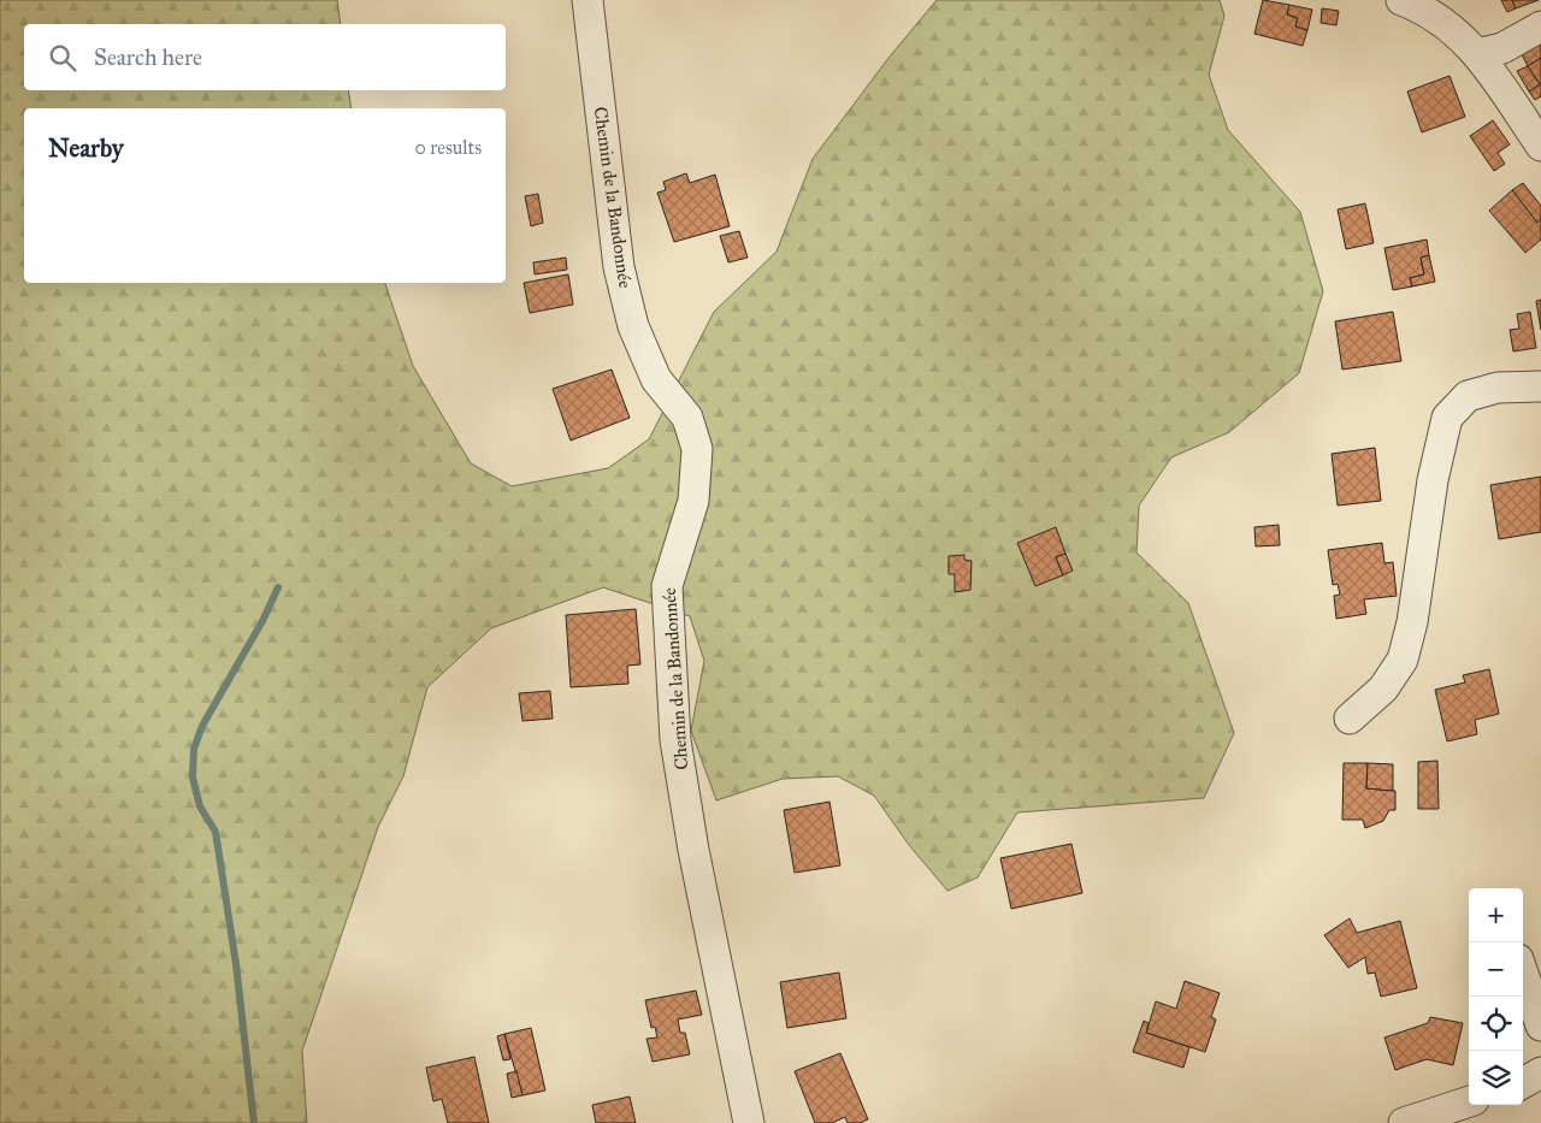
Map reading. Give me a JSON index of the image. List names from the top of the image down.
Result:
{
  "streets": {
    "street": ["Chemin de la Bandonnée"]
  },
  "page": {
    "search": "Search here",
    "heading": ["Nearby", "0 results"],
    "map_buttons": ["+", "−"]
  }
}
